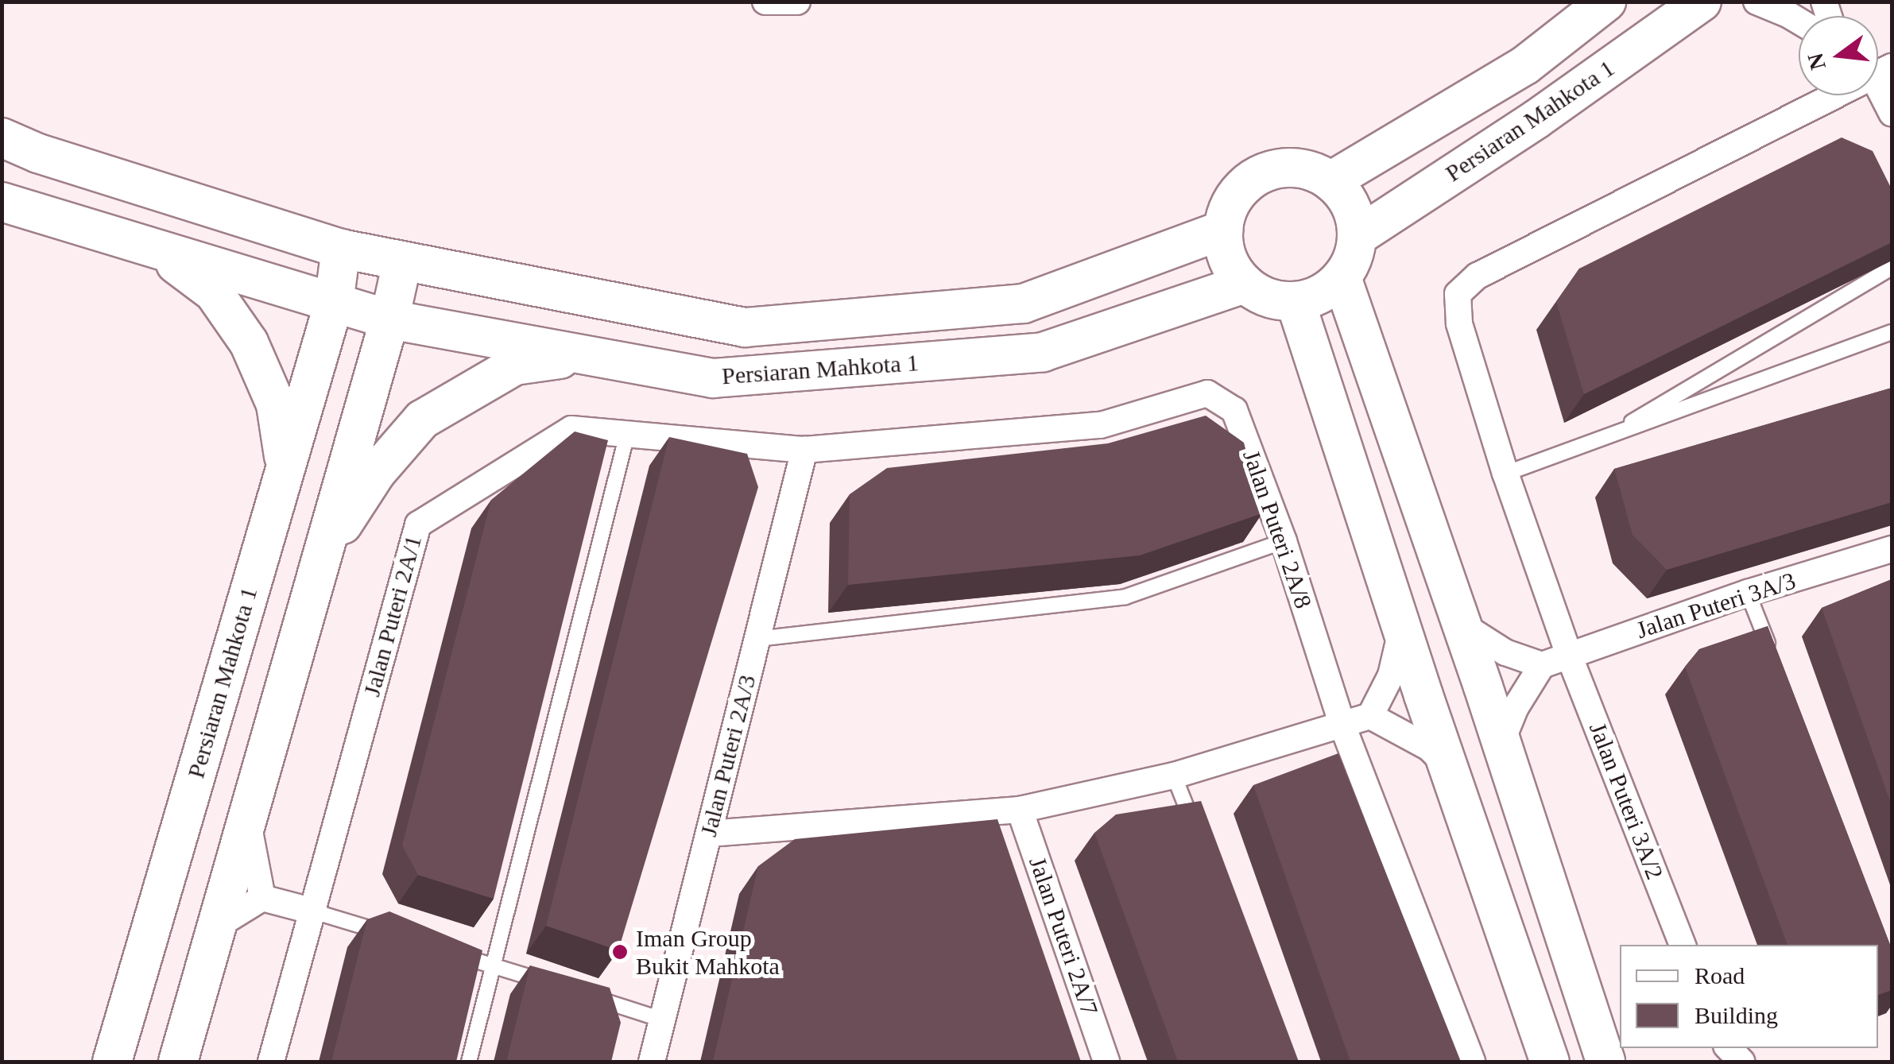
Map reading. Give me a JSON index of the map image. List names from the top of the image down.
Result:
{
  "streets": {
    "main road": ["Persiaran Mahkota 1"],
    "street": [
      "Jalan Puteri 2A/8",
      "Jalan Puteri 3A/3",
      "Jalan Puteri 2A/1",
      "Jalan Puteri 2A/3",
      "Jalan Puteri 3A/2",
      "Jalan Puteri 2A/7"
    ]
  },
  "crossings": [
    ["Jalan Puteri 2A/8", "Jalan Puteri 2A/1"],
    ["Jalan Puteri 2A/8", "Jalan Puteri 2A/3"],
    ["Jalan Puteri 3A/3", "Jalan Puteri 3A/2"],
    ["Jalan Puteri 2A/1", "Jalan Puteri 2A/3"]
  ],
  "places": ["Iman Group Bukit Mahkota"],
  "legend": ["Road", "Building"],
  "north": "left"
}
